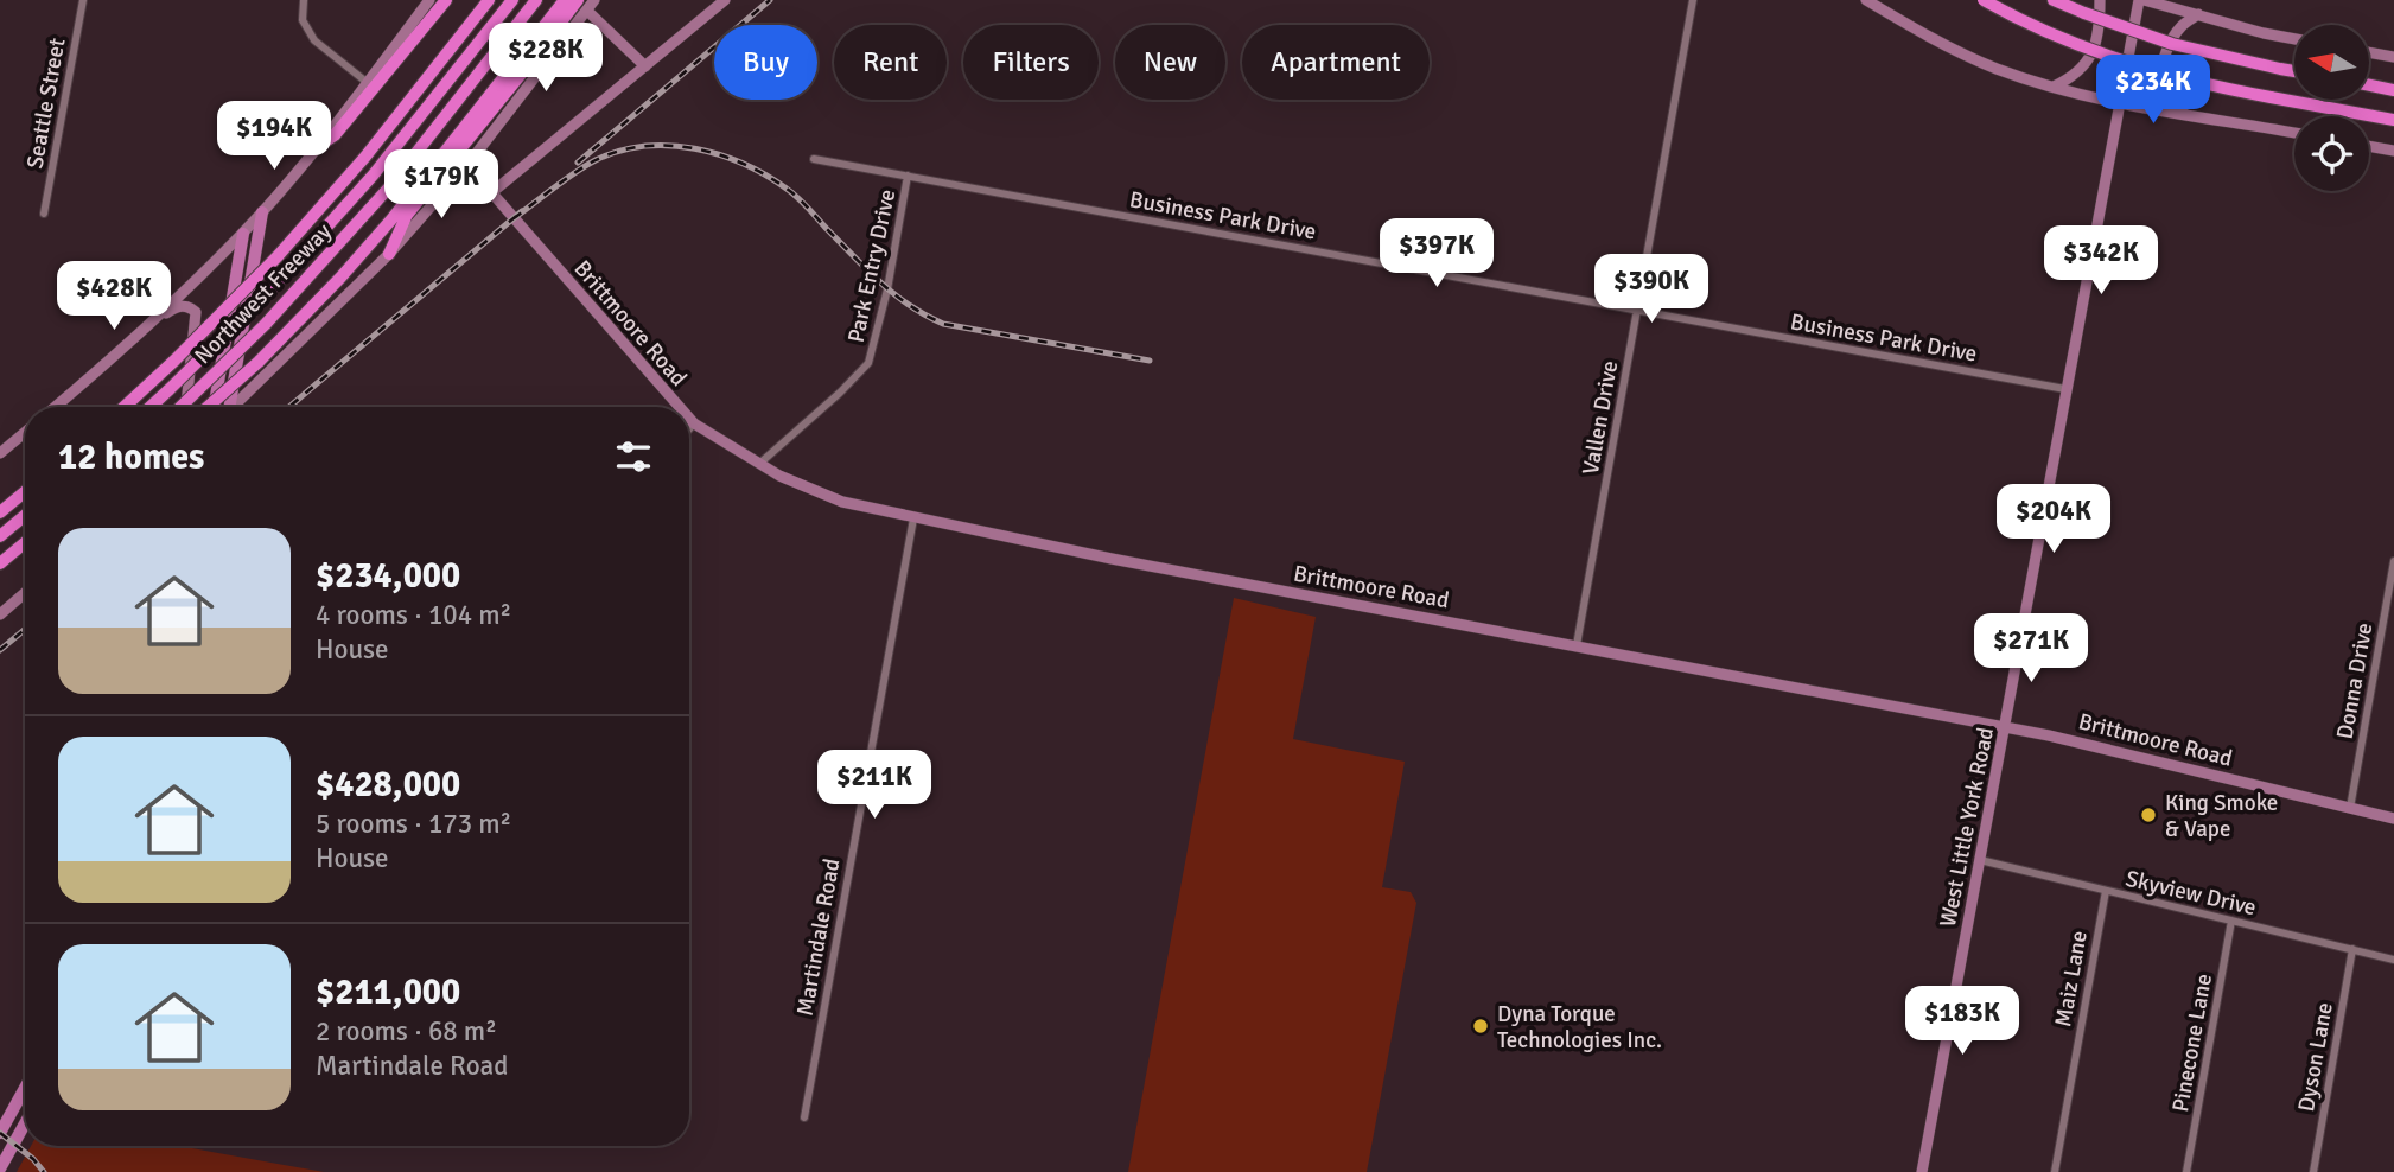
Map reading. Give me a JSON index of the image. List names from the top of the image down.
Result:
{
  "streets": {
    "highway": ["Northwest Freeway"],
    "main road": ["Brittmoore Road", "West Little York Road"],
    "street": [
      "Seattle Street",
      "Business Park Drive",
      "Park Entry Drive",
      "Vallen Drive",
      "Donna Drive",
      "Skyview Drive",
      "Martindale Road",
      "Maiz Lane",
      "Pinecone Lane",
      "Dyson Lane"
    ]
  },
  "crossings": [
    ["Business Park Drive", "Park Entry Drive"],
    ["Business Park Drive", "Vallen Drive"],
    ["Business Park Drive", "West Little York Road"],
    ["Park Entry Drive", "Brittmoore Road"],
    ["Brittmoore Road", "Vallen Drive"],
    ["Brittmoore Road", "Donna Drive"],
    ["Brittmoore Road", "West Little York Road"],
    ["Brittmoore Road", "Martindale Road"],
    ["West Little York Road", "Skyview Drive"],
    ["Skyview Drive", "Maiz Lane"],
    ["Skyview Drive", "Pinecone Lane"],
    ["Skyview Drive", "Dyson Lane"]
  ],
  "places": ["King Smoke & Vape", "Dyna Torque Technologies Inc."],
  "north": "left",
  "page": {
    "price": [
      "$228K",
      "$234K",
      "$194K",
      "$179K",
      "$397K",
      "$342K",
      "$390K",
      "$428K",
      "$204K",
      "$271K",
      "$211K",
      "$183K"
    ],
    "chip": [
      "Buy",
      "Rent",
      "Filters",
      "New",
      "Apartment"
    ],
    "heading": "12 homes",
    "list": [
      {
        "name": "$234,000",
        "note": "4 rooms · 104 m² · House"
      },
      {
        "name": "$428,000",
        "note": "5 rooms · 173 m² · House"
      },
      {
        "name": "$211,000",
        "note": "2 rooms · 68 m² · Martindale Road"
      }
    ]
  }
}
